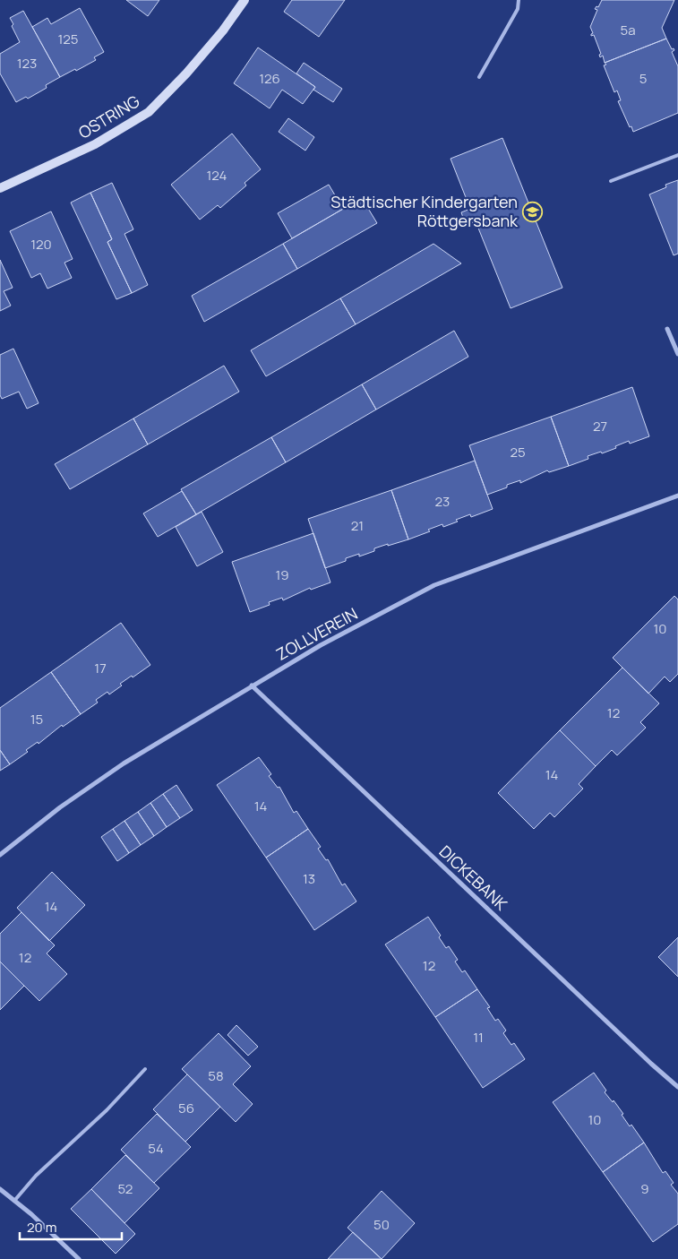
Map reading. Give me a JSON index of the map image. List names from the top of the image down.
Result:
{
  "streets": {
    "street": ["OSTRING", "ZOLLVEREIN", "DICKEBANK"]
  },
  "crossings": [
    ["ZOLLVEREIN", "DICKEBANK"]
  ],
  "places": {
    "school or university": ["Städtischer Kindergarten Röttgersbank"]
  },
  "house_numbers": [
    "5a",
    "125",
    "123",
    "126",
    "5",
    "124",
    "120",
    "27",
    "25",
    "23",
    "21",
    "19",
    "10",
    "17",
    "12",
    "15",
    "14",
    "14",
    "13",
    "14",
    "12",
    "12",
    "11",
    "58",
    "56",
    "10",
    "54",
    "52",
    "9",
    "50"
  ],
  "scale_bar": "20 m"
}
